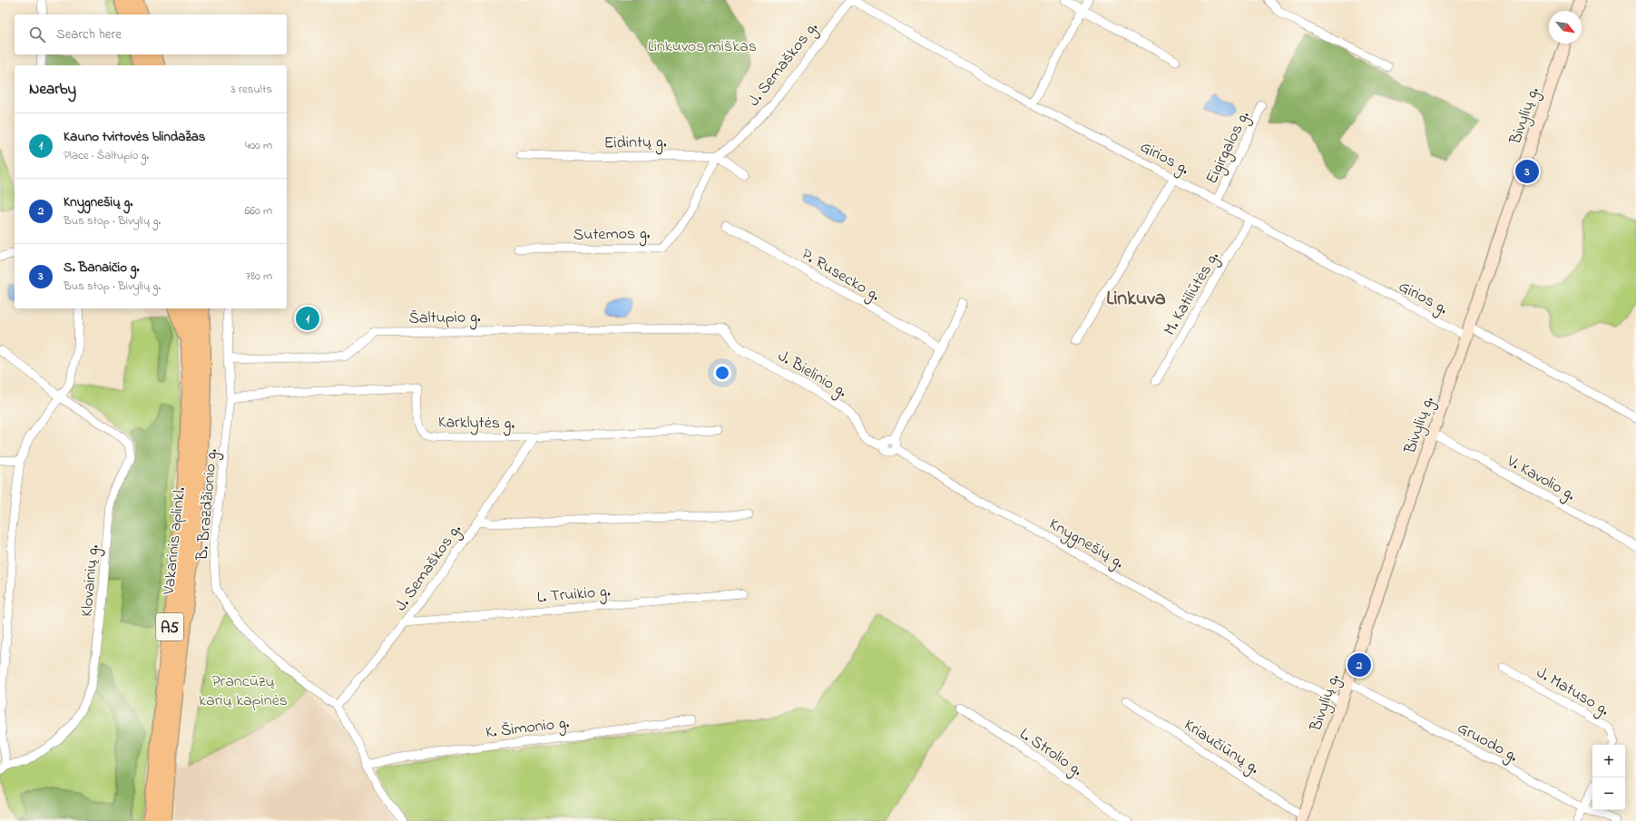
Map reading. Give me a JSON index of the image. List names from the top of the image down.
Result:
{
  "streets": {
    "highway": ["Vakarinis aplinkl.", "A5"],
    "street": [
      "J. Semaškos g.",
      "Bivylių g.",
      "Eidintų g.",
      "Eigirgalos g.",
      "Girios g.",
      "Sutemos g.",
      "P. Rusecko g.",
      "M. Katiliūtės g.",
      "Šaltupio g.",
      "J. Bielinio g.",
      "Karklytės g.",
      "V. Kavolio g.",
      "B. Brazdžionio g.",
      "Knygnešių g.",
      "Klovainių g.",
      "L. Truikio g.",
      "J. Matuso g.",
      "K. Šimonio g.",
      "Gruodo g.",
      "Kriaučiūnų g.",
      "L. Strolio g."
    ]
  },
  "crossings": [
    ["J. Semaškos g.", "Eidintų g."],
    ["J. Semaškos g.", "Girios g."],
    ["J. Semaškos g.", "Sutemos g."],
    ["J. Semaškos g.", "Karklytės g."],
    ["J. Semaškos g.", "B. Brazdžionio g."],
    ["J. Semaškos g.", "L. Truikio g."],
    ["Bivylių g.", "Girios g."],
    ["Bivylių g.", "V. Kavolio g."],
    ["Bivylių g.", "Knygnešių g."],
    ["Bivylių g.", "Gruodo g."],
    ["Bivylių g.", "Kriaučiūnų g."],
    ["Eidintų g.", "Sutemos g."],
    ["Eigirgalos g.", "Girios g."],
    ["Girios g.", "M. Katiliūtės g."],
    ["Šaltupio g.", "J. Bielinio g."],
    ["Šaltupio g.", "B. Brazdžionio g."],
    ["J. Bielinio g.", "Knygnešių g."],
    ["Karklytės g.", "B. Brazdžionio g."],
    ["B. Brazdžionio g.", "K. Šimonio g."]
  ],
  "districts": ["Linkuva"],
  "parks": ["Linkuvos miškas", "Prancūzų karių kapinės"],
  "north": "bottom right",
  "page": {
    "search": "Search here",
    "heading": ["Nearby", "3 results"],
    "list": [
      {
        "mark": "1",
        "name": "Kauno tvirtovės blindažas",
        "note": "Place · Šaltupio g.",
        "value": "400 m"
      },
      {
        "mark": "2",
        "name": "Knygnešių g.",
        "note": "Bus stop · Bivylių g.",
        "value": "660 m"
      },
      {
        "mark": "3",
        "name": "S. Banaičio g.",
        "note": "Bus stop · Bivylių g.",
        "value": "780 m"
      }
    ],
    "pins": ["3", "1", "2"],
    "map_buttons": ["+", "−"]
  }
}
